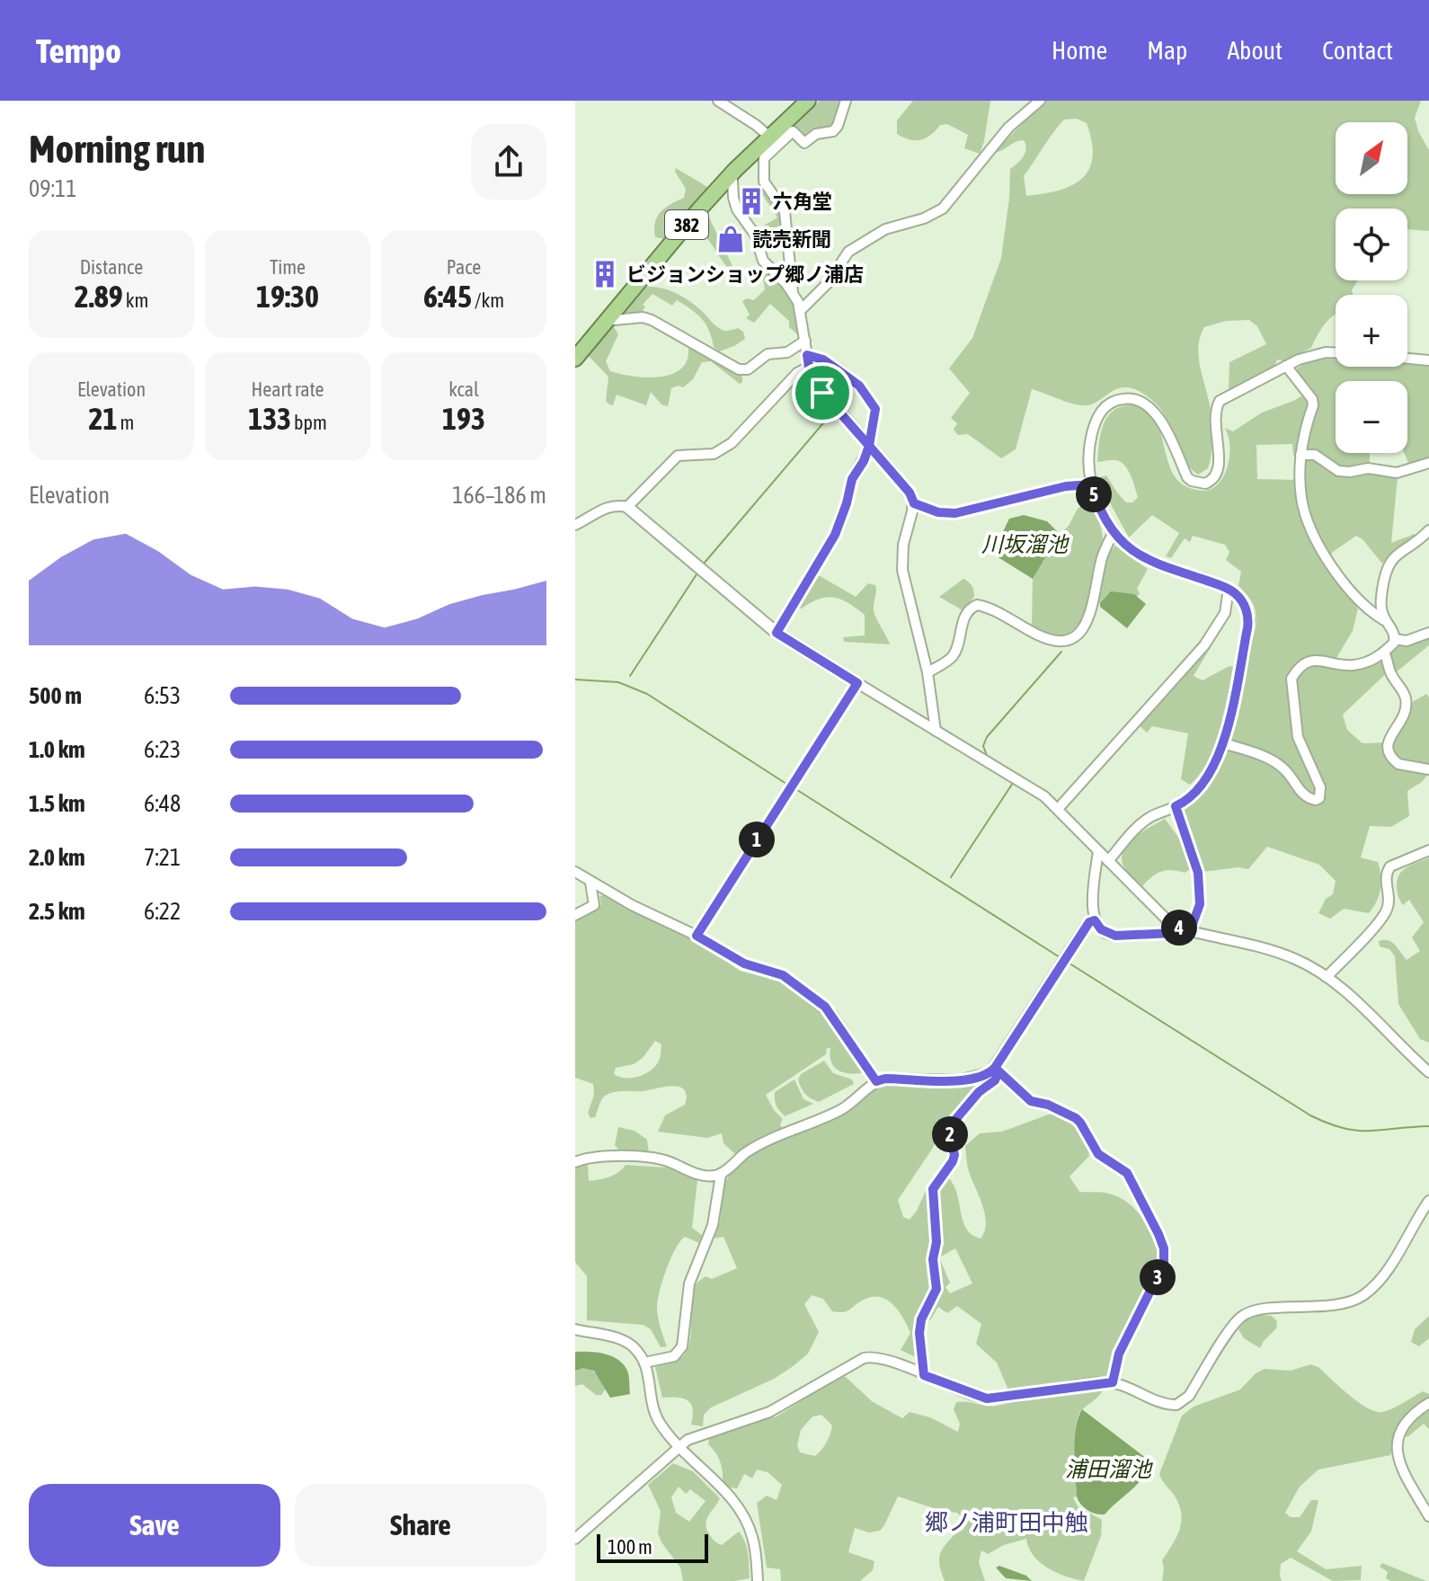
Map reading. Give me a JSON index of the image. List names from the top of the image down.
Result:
{
  "streets": {
    "highway": ["382"]
  },
  "districts": ["郷ノ浦町田中触"],
  "water": ["川坂溜池", "浦田溜池"],
  "places": {
    "building": ["六角堂", "ビジョンショップ郷ノ浦店"],
    "shop": ["読売新聞"]
  },
  "scale_bar": "100 m",
  "north": "top right",
  "page": {
    "header": "Tempo",
    "nav": [
      "Home",
      "Map",
      "About",
      "Contact"
    ],
    "heading": ["Morning run", "09:11"],
    "map_buttons": ["+", "−"],
    "stats": [
      ["Distance", "2.89 km"],
      ["Time", "19:30"],
      ["Pace", "6:45 /km"],
      ["Elevation", "21 m"],
      ["Heart rate", "133 bpm"],
      ["kcal", "193"]
    ],
    "chart": ["Elevation", "166–186 m"],
    "pins": [
      "5",
      "1",
      "4",
      "2",
      "3"
    ],
    "list": [
      {
        "name": "500 m",
        "note": "6:53"
      },
      {
        "name": "1.0 km",
        "note": "6:23"
      },
      {
        "name": "1.5 km",
        "note": "6:48"
      },
      {
        "name": "2.0 km",
        "note": "7:21"
      },
      {
        "name": "2.5 km",
        "note": "6:22"
      }
    ],
    "buttons": ["Save", "Share"],
    "scale": "100 m"
  }
}
